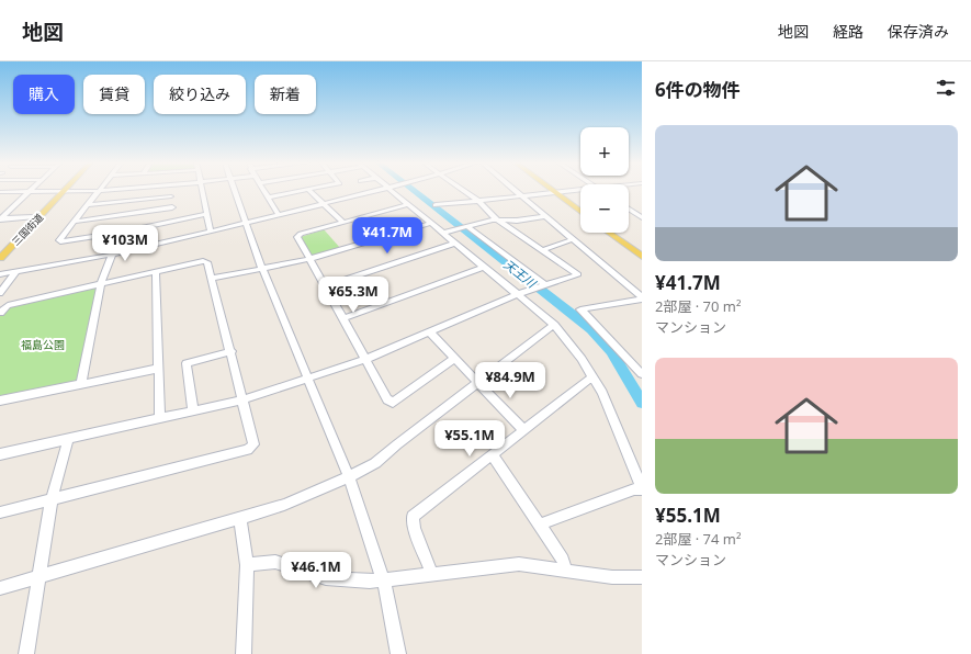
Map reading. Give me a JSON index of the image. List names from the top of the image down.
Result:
{
  "streets": {
    "main road": ["三国街道"]
  },
  "water": ["天王川"],
  "parks": ["福島公園"],
  "page": {
    "header": "地図",
    "nav": ["地図", "経路", "保存済み"],
    "heading": "6件の物件",
    "chip": [
      "購入",
      "賃貸",
      "絞り込み",
      "新着"
    ],
    "list": [
      {
        "name": "¥41.7M",
        "note": "2部屋 · 70 m² · マンション"
      },
      {
        "name": "¥55.1M",
        "note": "2部屋 · 74 m² · マンション"
      }
    ],
    "map_buttons": ["+", "−"],
    "price": [
      "¥41.7M",
      "¥103M",
      "¥65.3M",
      "¥84.9M",
      "¥55.1M",
      "¥46.1M"
    ]
  }
}
